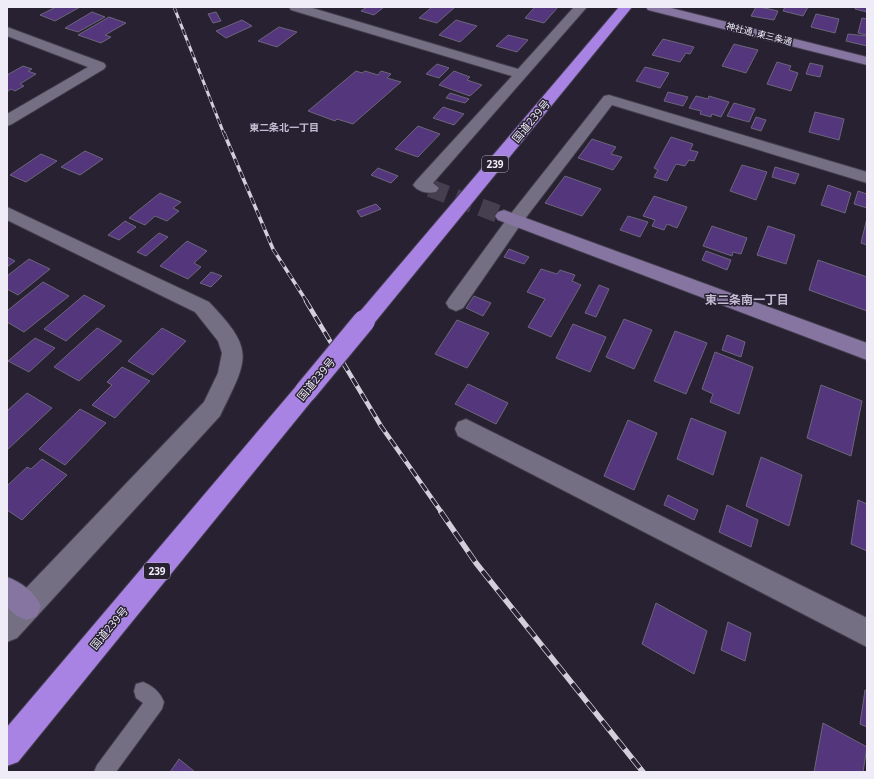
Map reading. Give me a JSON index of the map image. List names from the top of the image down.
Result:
{
  "streets": {
    "highway": ["国道239号", "239"],
    "street": ["神社通, 東三条通"]
  },
  "districts": ["東二条北一丁目", "東二条南一丁目"]
}
